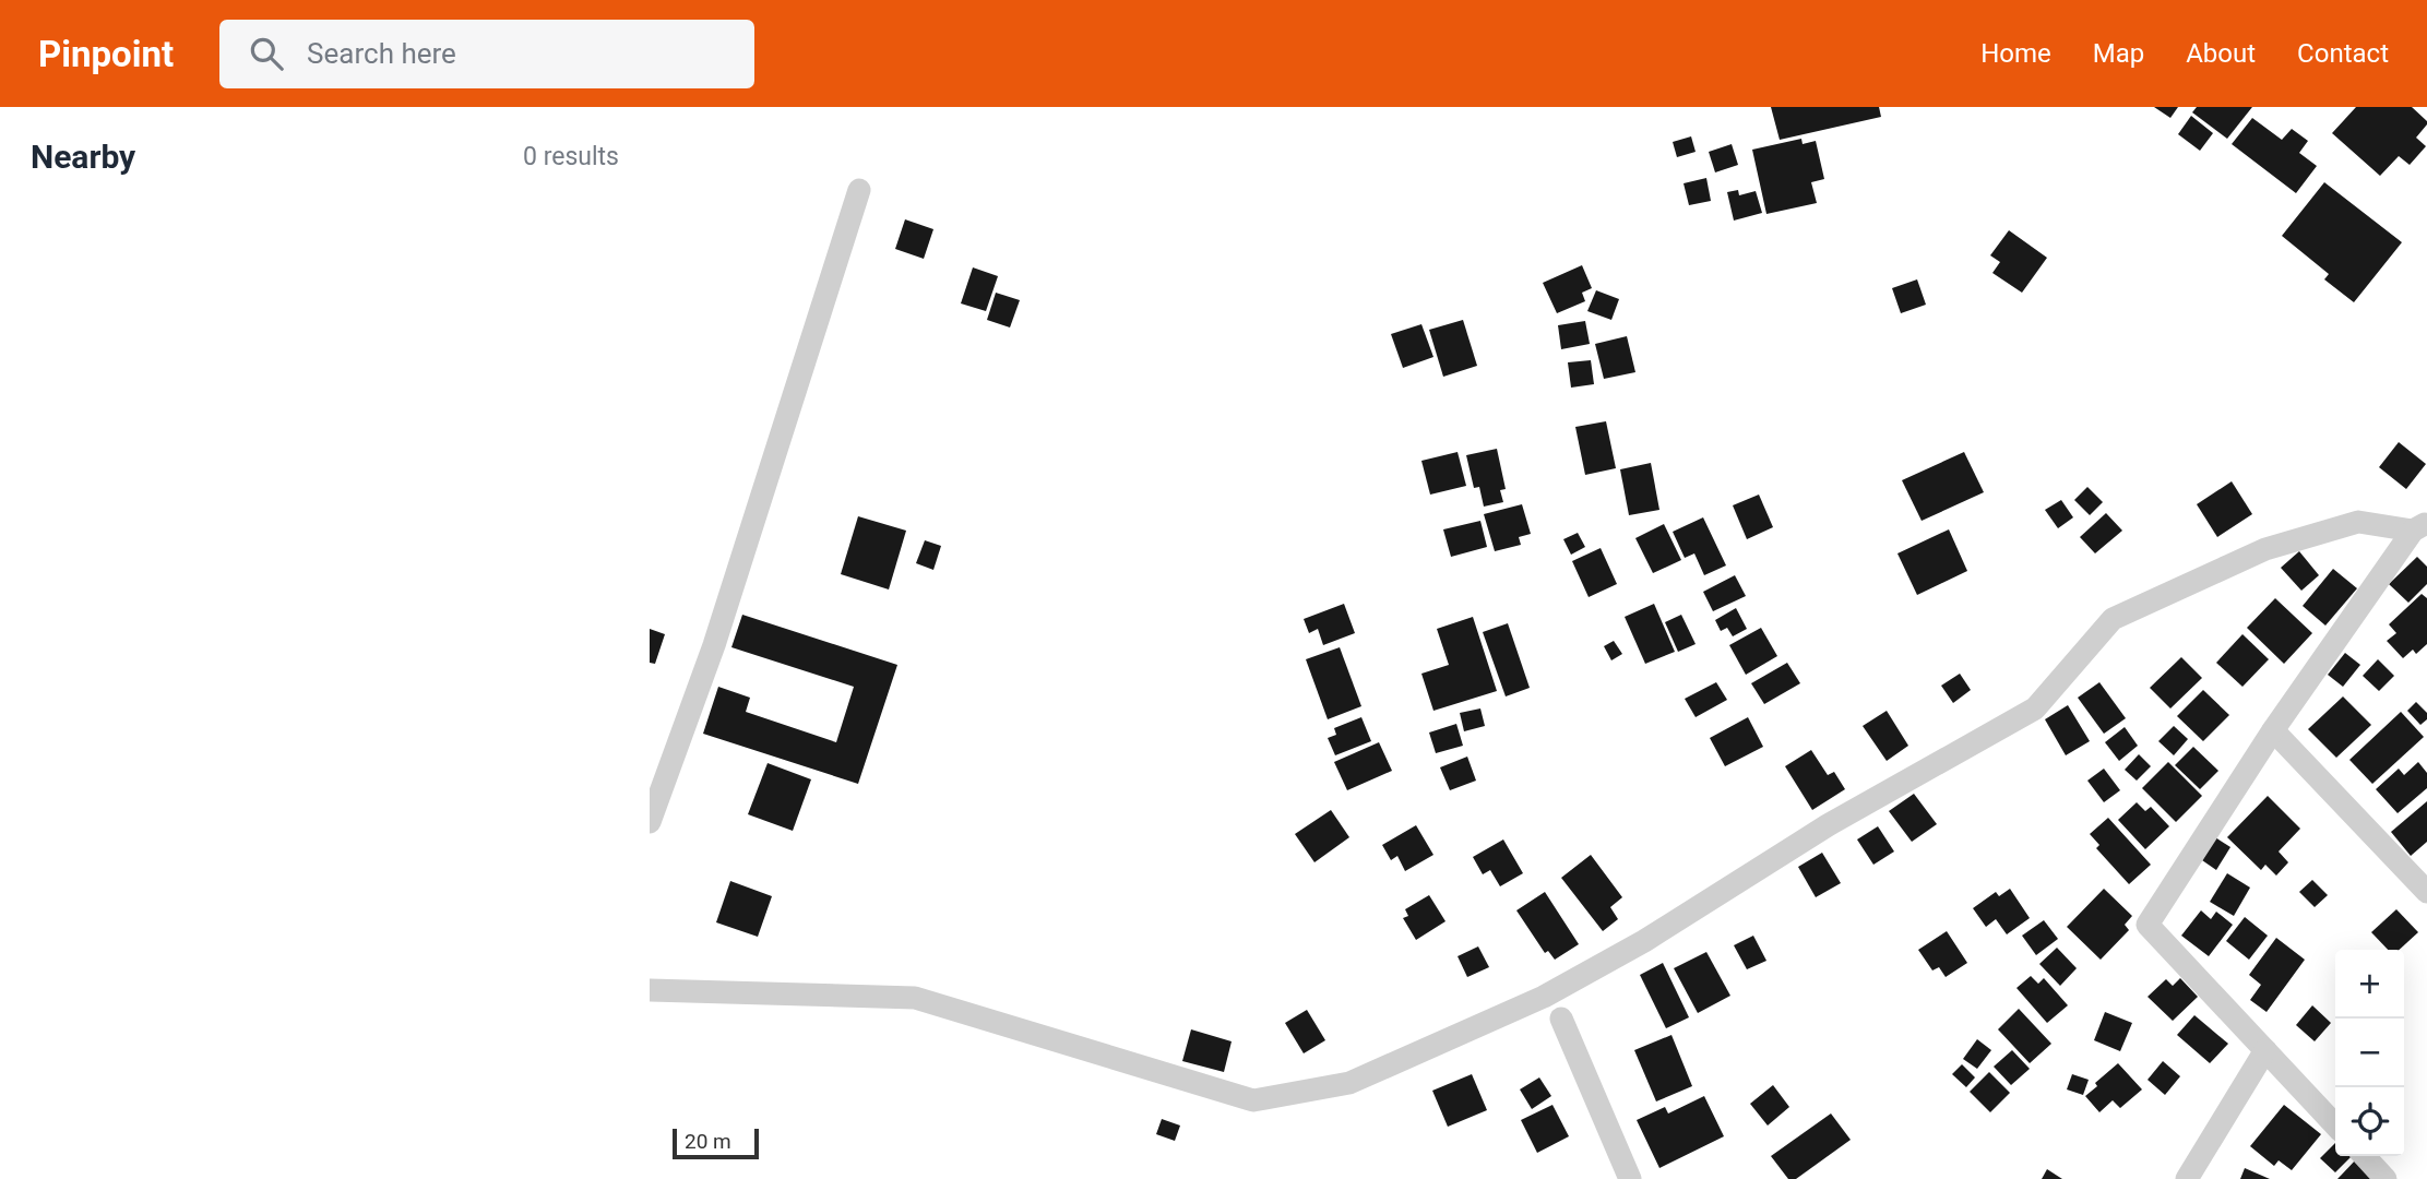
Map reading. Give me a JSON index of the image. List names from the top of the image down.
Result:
{
  "scale_bar": "20 m",
  "page": {
    "header": "Pinpoint",
    "search": "Search here",
    "nav": [
      "Home",
      "Map",
      "About",
      "Contact"
    ],
    "heading": ["Nearby", "0 results"],
    "map_buttons": ["+", "−"],
    "scale": "20 m"
  }
}
